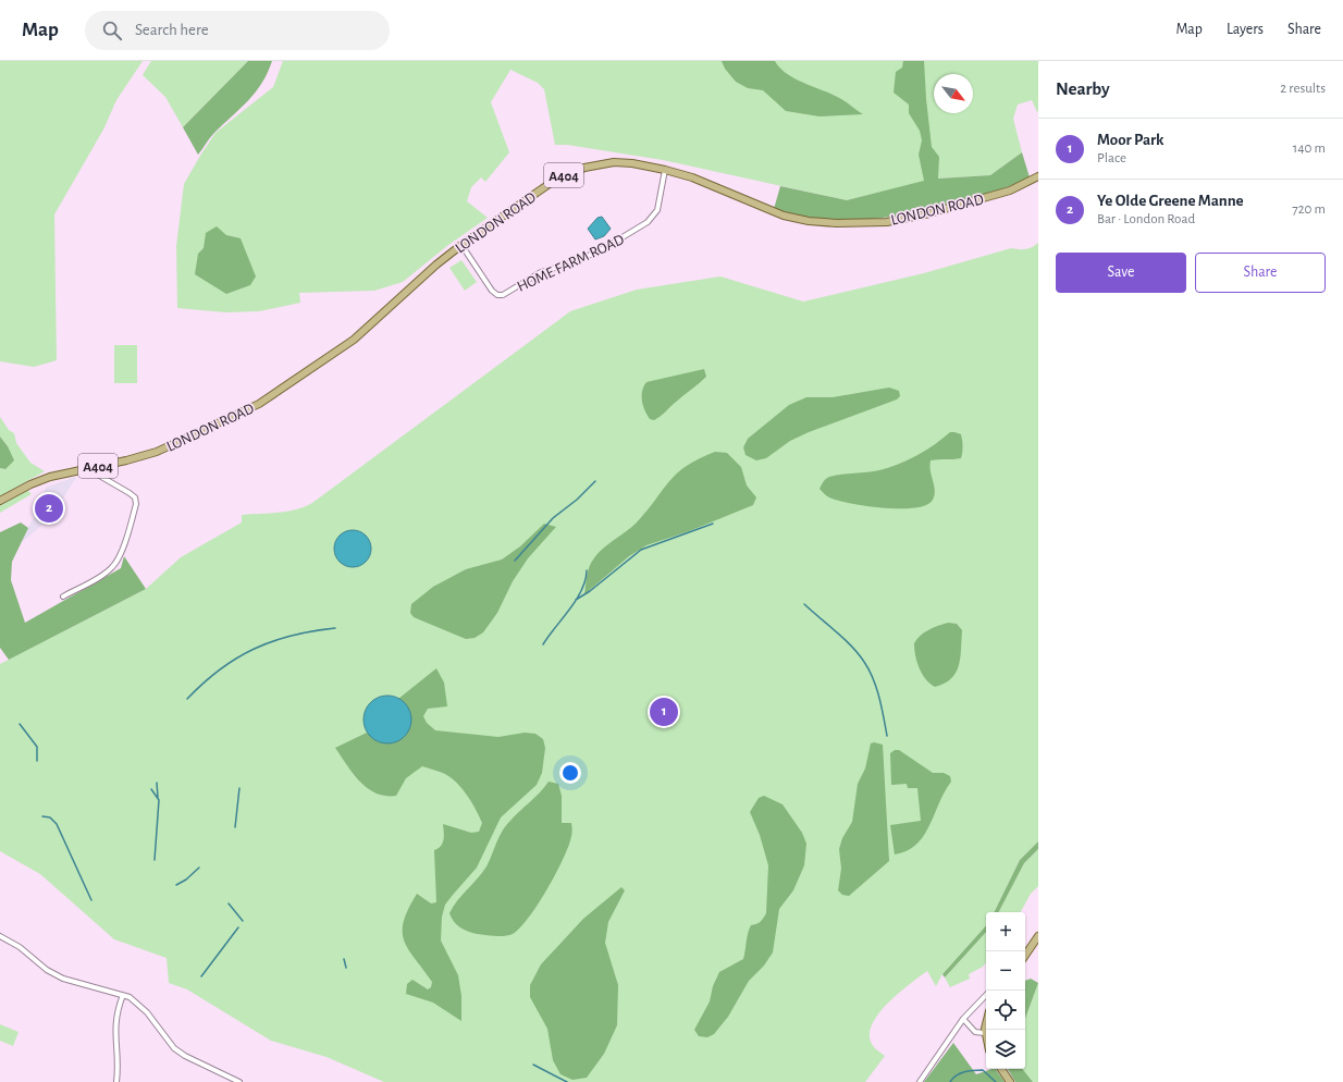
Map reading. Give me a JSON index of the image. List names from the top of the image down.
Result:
{
  "streets": {
    "main road": ["A404", "LONDON ROAD"],
    "street": ["HOME FARM ROAD"]
  },
  "crossings": [
    ["LONDON ROAD", "HOME FARM ROAD"]
  ],
  "north": "bottom right",
  "page": {
    "header": "Map",
    "search": "Search here",
    "nav": ["Map", "Layers", "Share"],
    "heading": ["Nearby", "2 results"],
    "list": [
      {
        "mark": "1",
        "name": "Moor Park",
        "note": "Place",
        "value": "140 m"
      },
      {
        "mark": "2",
        "name": "Ye Olde Greene Manne",
        "note": "Bar · London Road",
        "value": "720 m"
      }
    ],
    "buttons": ["Save", "Share"],
    "pins": ["2", "1"],
    "map_buttons": ["+", "−"]
  }
}
